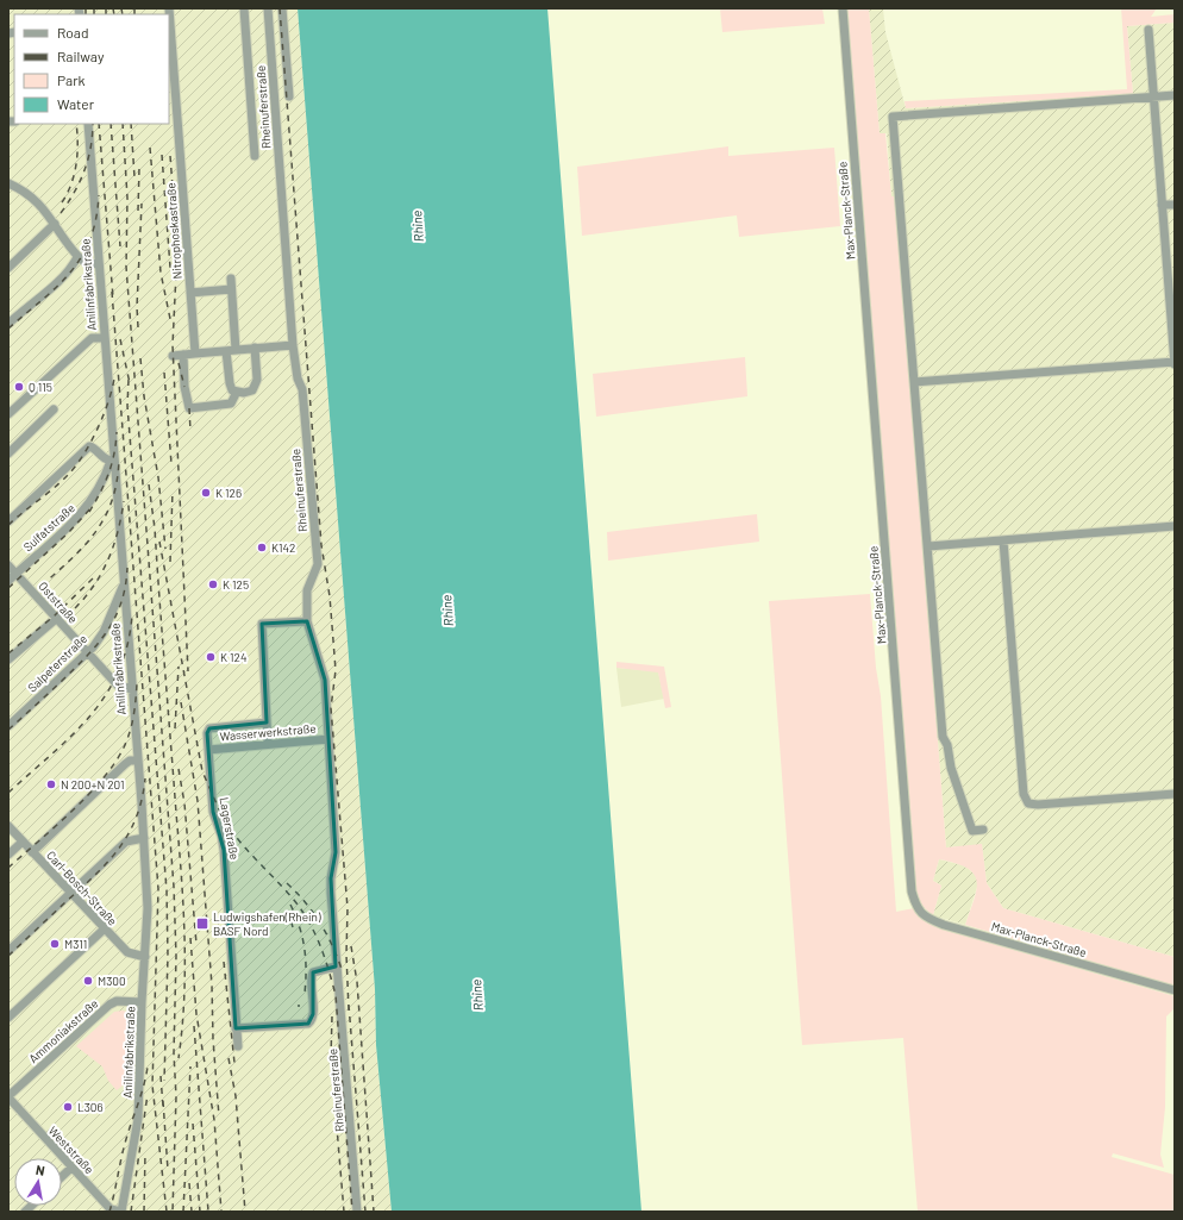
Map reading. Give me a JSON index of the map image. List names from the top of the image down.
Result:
{
  "streets": {
    "street": [
      "Rheinuferstraße",
      "Max-Planck-Straße",
      "Nitrophoskastraße",
      "Anilinfabrikstraße",
      "Sulfatstraße",
      "Oststraße",
      "Salpeterstraße",
      "Wasserwerkstraße",
      "Lagerstraße",
      "Carl-Bosch-Straße",
      "Ammoniakstraße",
      "Weststraße"
    ]
  },
  "crossings": [
    ["Rheinuferstraße", "Wasserwerkstraße"],
    ["Anilinfabrikstraße", "Sulfatstraße"],
    ["Anilinfabrikstraße", "Oststraße"],
    ["Anilinfabrikstraße", "Salpeterstraße"],
    ["Anilinfabrikstraße", "Carl-Bosch-Straße"],
    ["Anilinfabrikstraße", "Ammoniakstraße"],
    ["Anilinfabrikstraße", "Weststraße"],
    ["Sulfatstraße", "Oststraße"],
    ["Oststraße", "Salpeterstraße"],
    ["Wasserwerkstraße", "Lagerstraße"],
    ["Ammoniakstraße", "Weststraße"]
  ],
  "water": ["Rhine"],
  "places": {
    "other": [
      "Q 115",
      "K 126",
      "K142",
      "K 125",
      "K 124",
      "N 200+N 201",
      "M311",
      "M300",
      "L306"
    ],
    "transit": ["Ludwigshafen(Rhein) BASF Nord"]
  },
  "legend": [
    "Road",
    "Railway",
    "Park",
    "Water"
  ],
  "north": "top"
}
